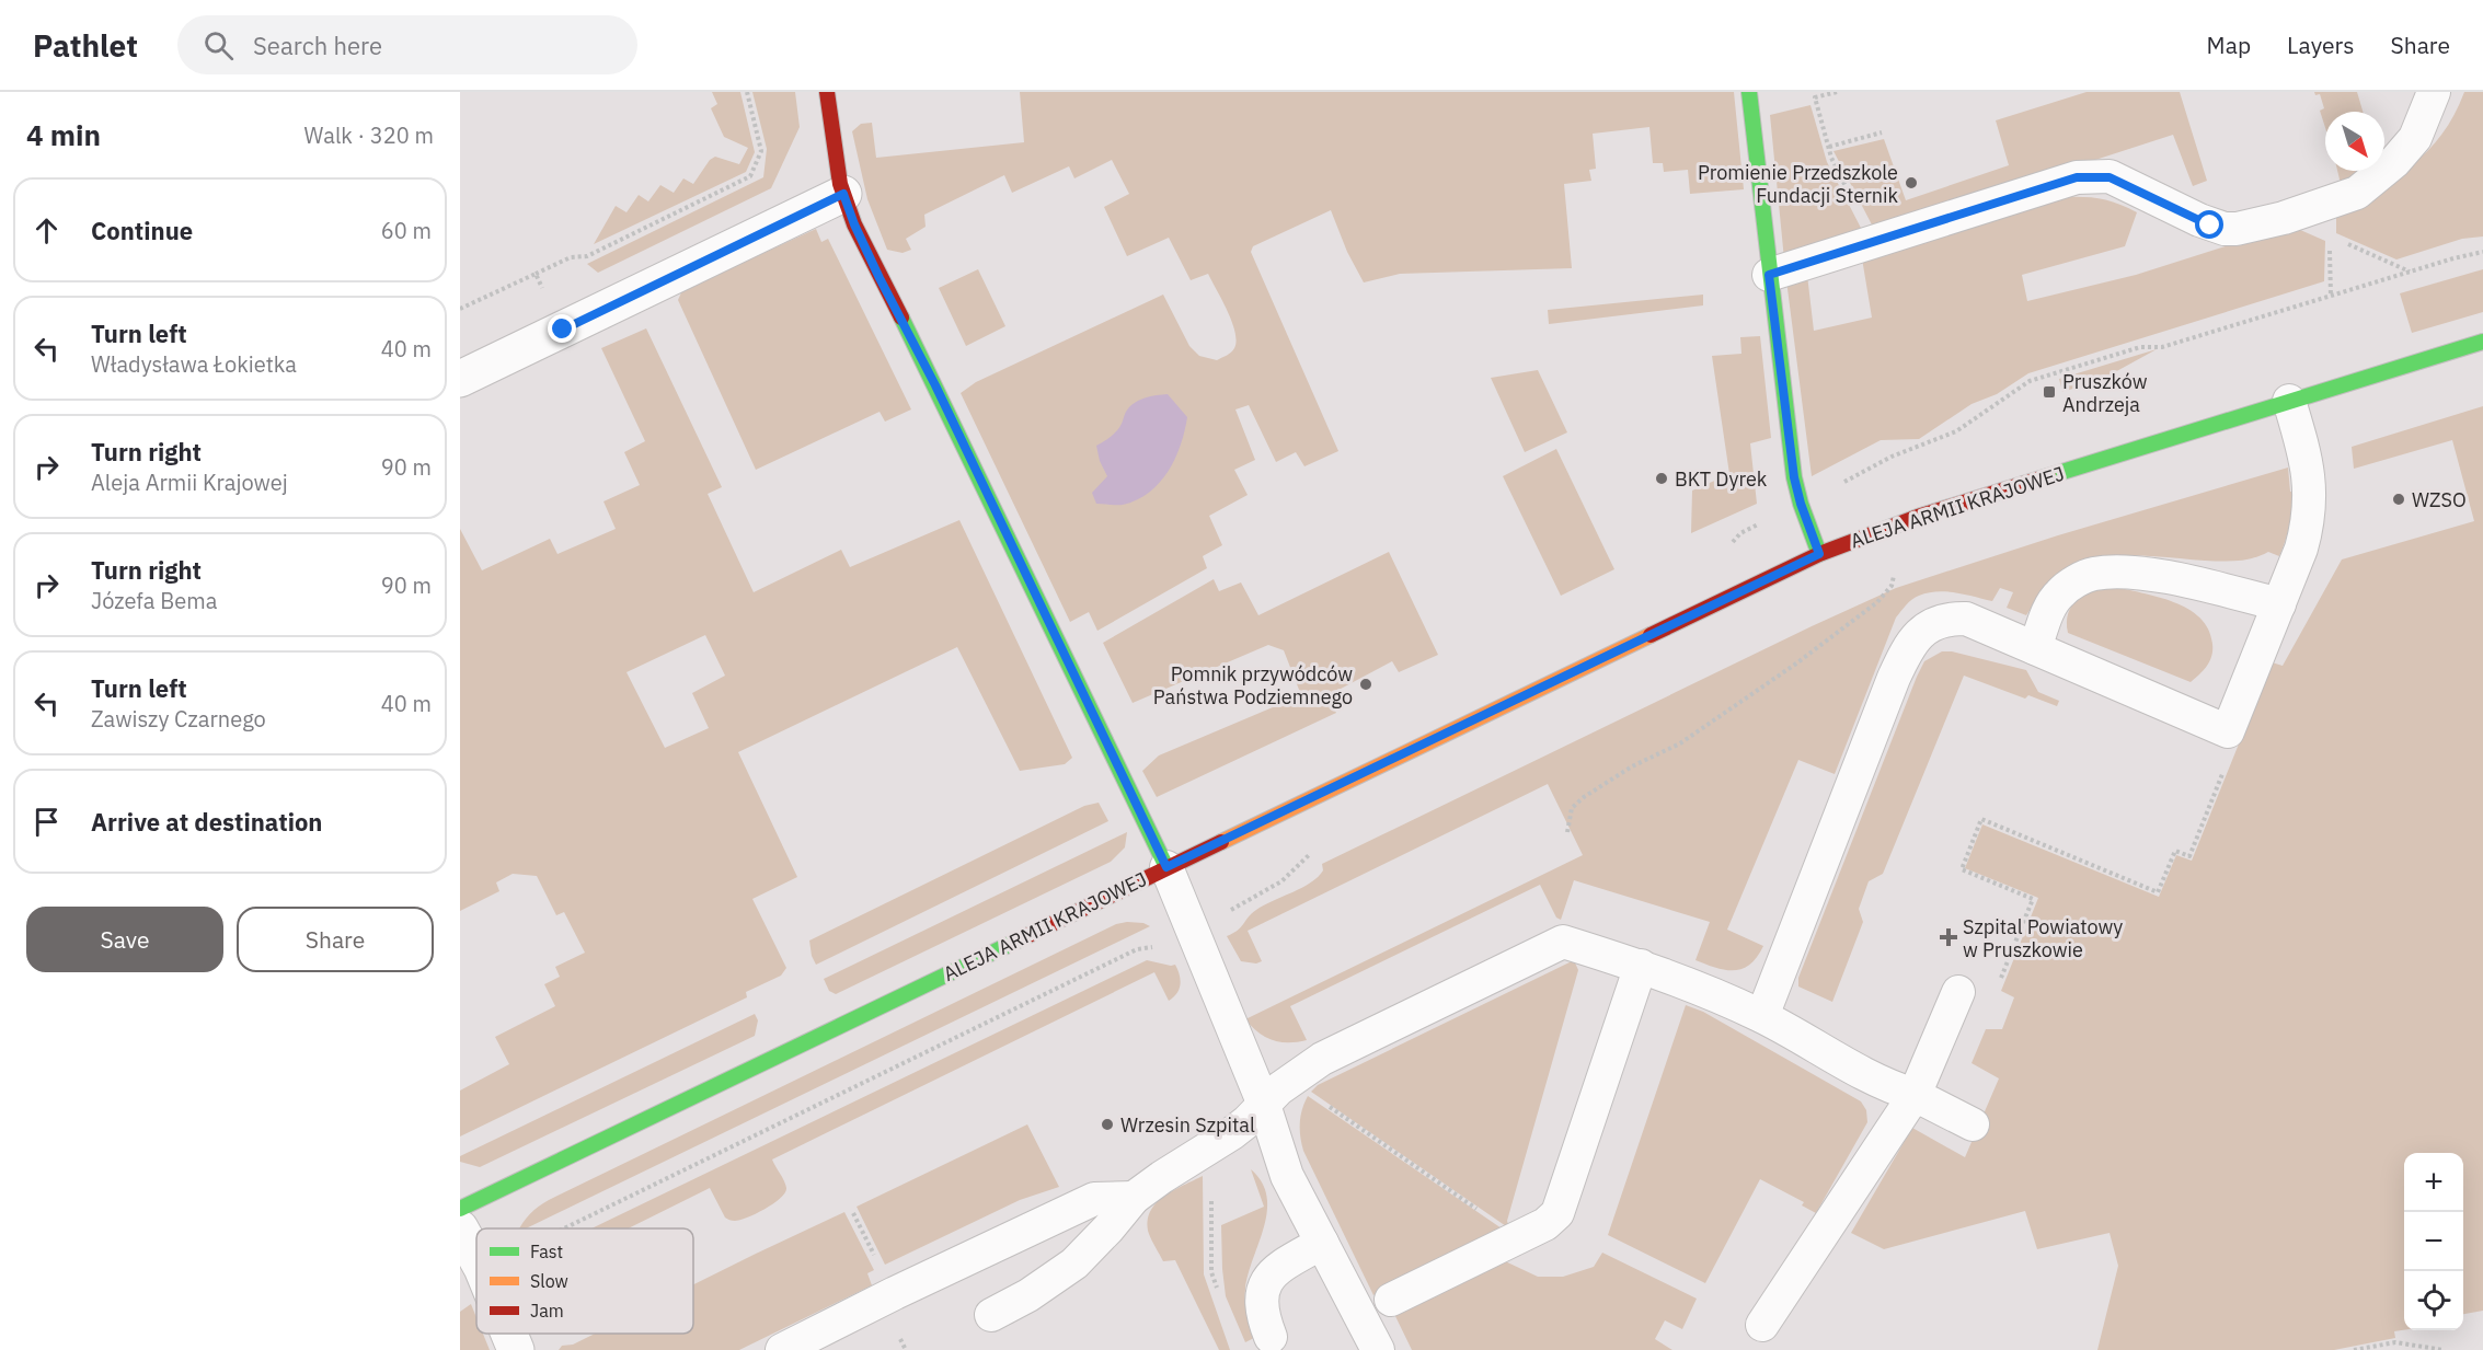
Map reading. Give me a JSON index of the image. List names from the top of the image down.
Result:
{
  "streets": {
    "street": ["ALEJA ARMII KRAJOWEJ"]
  },
  "places": {
    "other": [
      "Promienie Przedszkole Fundacji Sternik",
      "BKT Dyrek",
      "WZSO",
      "Pomnik przywódców Państwa Podziemnego",
      "Wrzesin Szpital"
    ],
    "transit": ["Pruszków Andrzeja"],
    "health": ["Szpital Powiatowy w Pruszkowie"]
  },
  "legend": ["Fast", "Slow", "Jam"],
  "north": "bottom right",
  "page": {
    "header": "Pathlet",
    "search": "Search here",
    "nav": ["Map", "Layers", "Share"],
    "heading": ["4 min", "Walk · 320 m"],
    "list": [
      ["Continue", "60 m"],
      ["Turn left", "Władysława Łokietka", "40 m"],
      ["Turn right", "Aleja Armii Krajowej", "90 m"],
      ["Turn right", "Józefa Bema", "90 m"],
      ["Turn left", "Zawiszy Czarnego", "40 m"],
      "Arrive at destination"
    ],
    "buttons": ["Save", "Share"],
    "map_buttons": ["+", "−"]
  }
}
